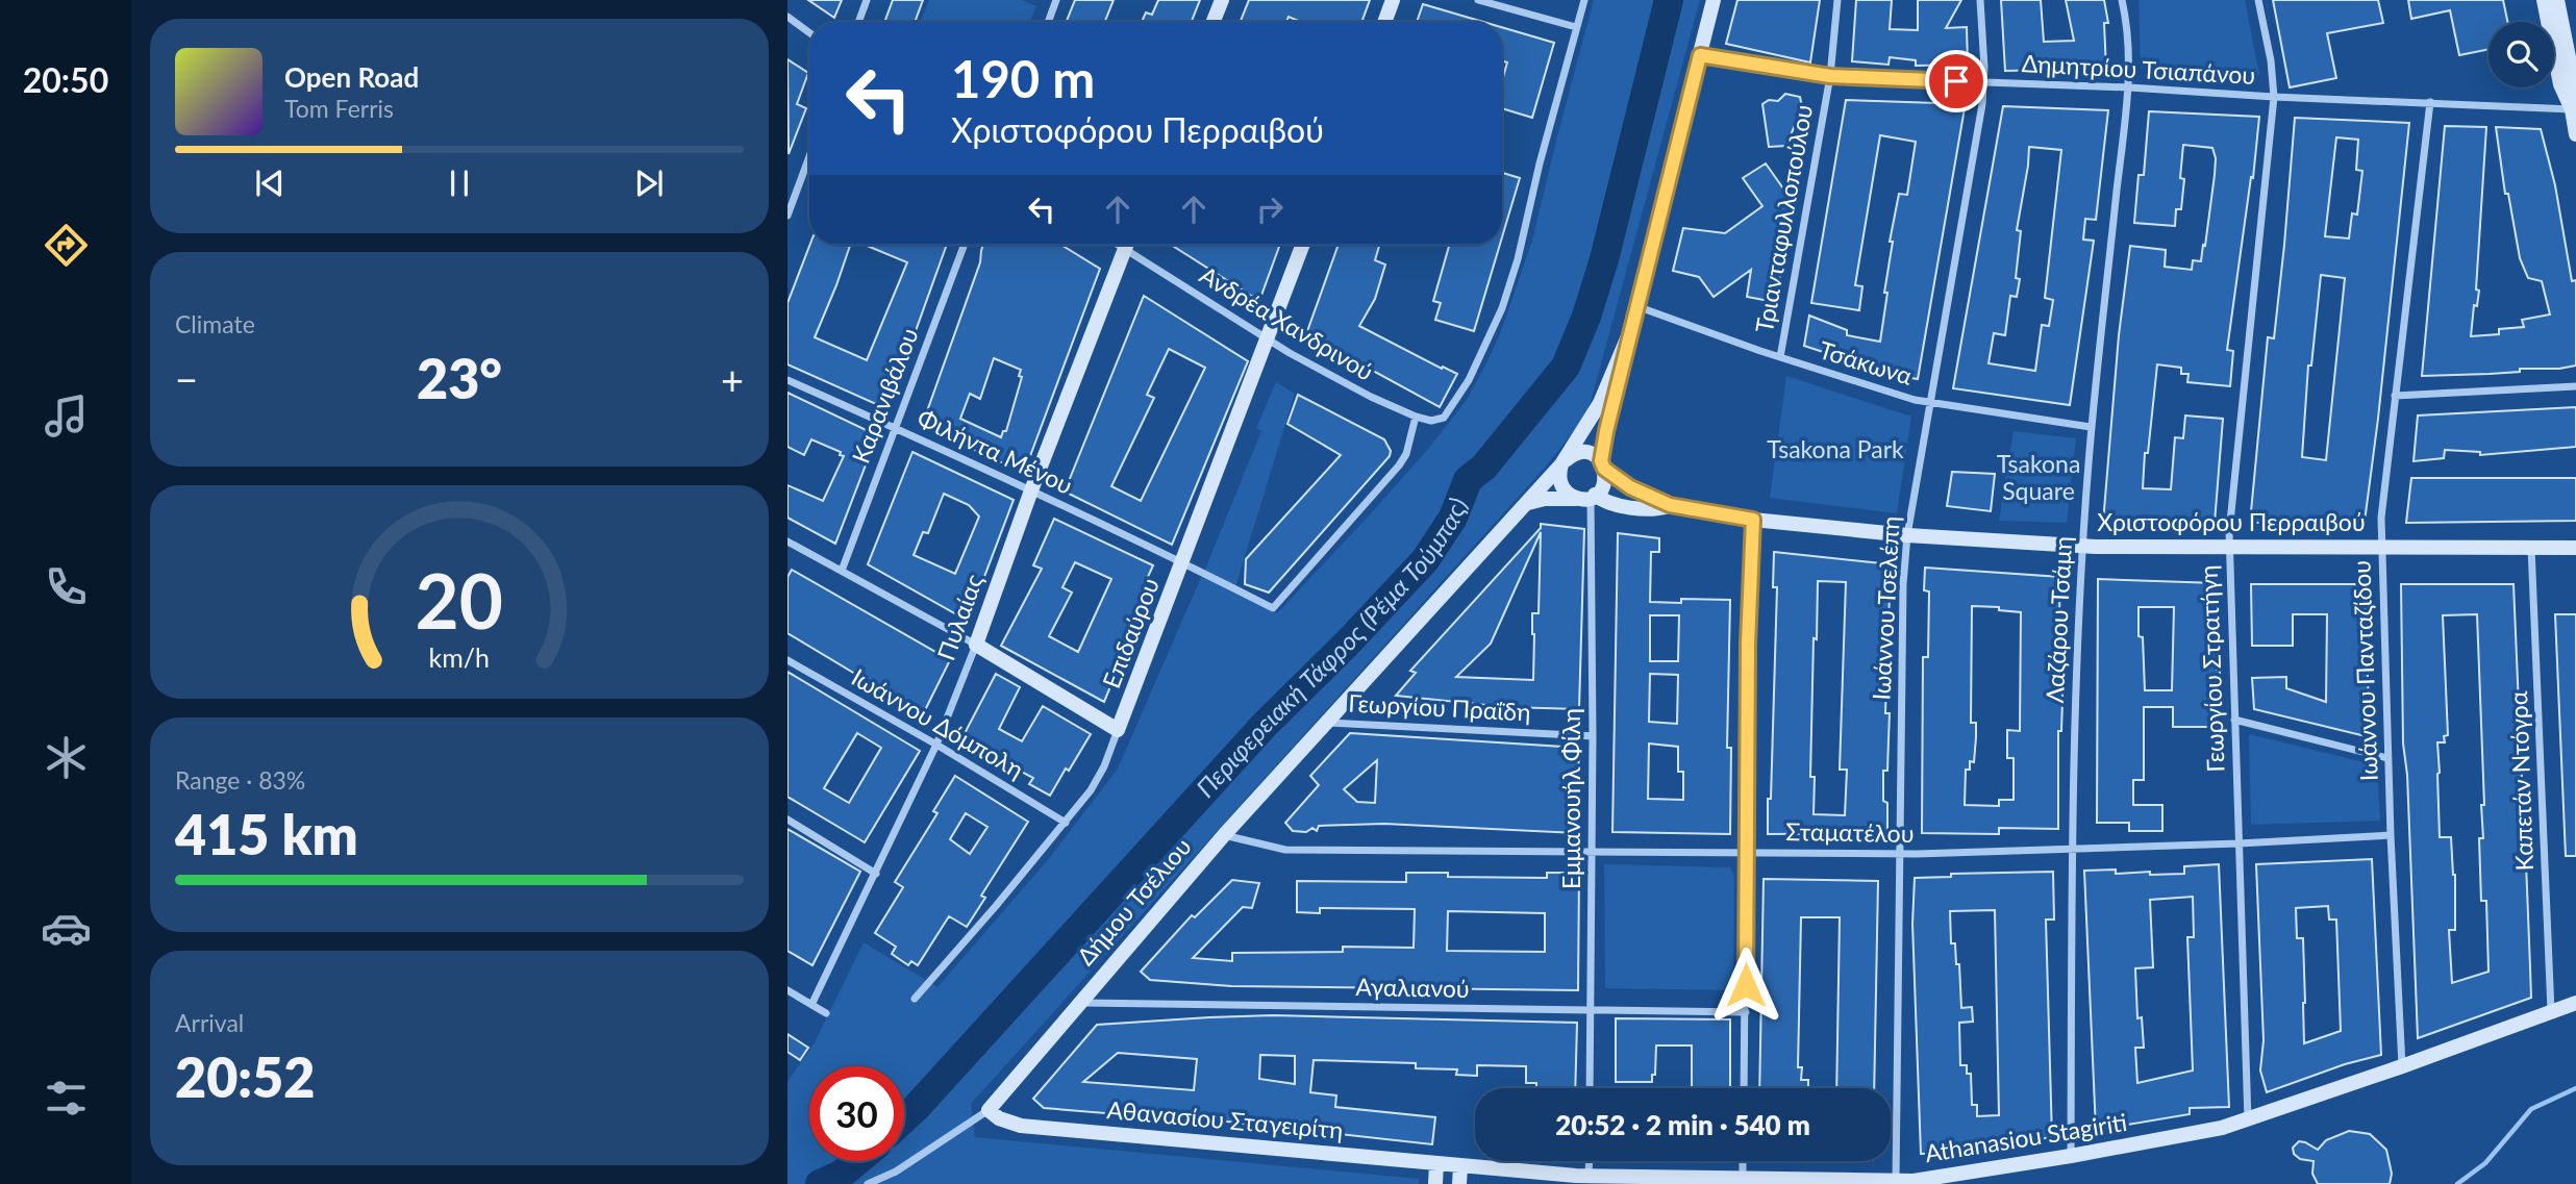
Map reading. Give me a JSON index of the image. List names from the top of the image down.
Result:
{
  "streets": {
    "street": [
      "Δημητρίου Τσιαπάνου",
      "Τριανταφυλλοπούλου",
      "Ανδρέα Χανδρινού",
      "Τσάκωνα",
      "Καρανιβάλου",
      "Φιλήντα Μένου",
      "Χριστοφόρου Περραιβού",
      "Ιωάννου Τσελέπη",
      "Πυλαίας",
      "Λαζάρου Τσάμη",
      "Επιδαύρου",
      "Γεωργίου Στρατήγη",
      "Ιωάννου Πανταζίδου",
      "Γεωργίου Πραΐδη",
      "Ιωάννου Δόμπολη",
      "Καπετάν Ντόγρα",
      "Εμμανουήλ Φίλη",
      "Σταματέλου",
      "Δήμου Τσέλιου",
      "Αγαλιανού",
      "Αθανασίου Σταγειρίτη",
      "Athanasiou Stagiriti"
    ]
  },
  "crossings": [
    ["Δημητρίου Τσιαπάνου", "Τριανταφυλλοπούλου"],
    ["Δημητρίου Τσιαπάνου", "Ιωάννου Τσελέπη"],
    ["Δημητρίου Τσιαπάνου", "Λαζάρου Τσάμη"],
    ["Δημητρίου Τσιαπάνου", "Γεωργίου Στρατήγη"],
    ["Δημητρίου Τσιαπάνου", "Ιωάννου Πανταζίδου"],
    ["Δημητρίου Τσιαπάνου", "Δήμου Τσέλιου"],
    ["Τριανταφυλλοπούλου", "Τσάκωνα"],
    ["Ανδρέα Χανδρινού", "Φιλήντα Μένου"],
    ["Ανδρέα Χανδρινού", "Επιδαύρου"],
    ["Τσάκωνα", "Ιωάννου Τσελέπη"],
    ["Τσάκωνα", "Λαζάρου Τσάμη"],
    ["Τσάκωνα", "Δήμου Τσέλιου"],
    ["Καρανιβάλου", "Φιλήντα Μένου"],
    ["Φιλήντα Μένου", "Πυλαίας"],
    ["Φιλήντα Μένου", "Επιδαύρου"],
    ["Χριστοφόρου Περραιβού", "Ιωάννου Τσελέπη"],
    ["Χριστοφόρου Περραιβού", "Λαζάρου Τσάμη"],
    ["Χριστοφόρου Περραιβού", "Γεωργίου Στρατήγη"],
    ["Χριστοφόρου Περραιβού", "Ιωάννου Πανταζίδου"],
    ["Χριστοφόρου Περραιβού", "Καπετάν Ντόγρα"],
    ["Χριστοφόρου Περραιβού", "Εμμανουήλ Φίλη"],
    ["Χριστοφόρου Περραιβού", "Δήμου Τσέλιου"],
    ["Ιωάννου Τσελέπη", "Σταματέλου"],
    ["Ιωάννου Τσελέπη", "Athanasiou Stagiriti"],
    ["Πυλαίας", "Ιωάννου Δόμπολη"],
    ["Λαζάρου Τσάμη", "Σταματέλου"],
    ["Λαζάρου Τσάμη", "Athanasiou Stagiriti"],
    ["Επιδαύρου", "Ιωάννου Δόμπολη"],
    ["Γεωργίου Στρατήγη", "Σταματέλου"],
    ["Γεωργίου Στρατήγη", "Athanasiou Stagiriti"],
    ["Ιωάννου Πανταζίδου", "Σταματέλου"],
    ["Ιωάννου Πανταζίδου", "Athanasiou Stagiriti"],
    ["Γεωργίου Πραΐδη", "Εμμανουήλ Φίλη"],
    ["Γεωργίου Πραΐδη", "Δήμου Τσέλιου"],
    ["Καπετάν Ντόγρα", "Athanasiou Stagiriti"],
    ["Εμμανουήλ Φίλη", "Σταματέλου"],
    ["Εμμανουήλ Φίλη", "Δήμου Τσέλιου"],
    ["Εμμανουήλ Φίλη", "Αγαλιανού"],
    ["Σταματέλου", "Δήμου Τσέλιου"],
    ["Δήμου Τσέλιου", "Αγαλιανού"],
    ["Δήμου Τσέλιου", "Αθανασίου Σταγειρίτη"],
    ["Αθανασίου Σταγειρίτη", "Athanasiou Stagiriti"]
  ],
  "water": ["Περιφερειακή Τάφρος (Ρέμα Τούμπας)"],
  "parks": ["Tsakona Park", "Tsakona Square"],
  "page": {
    "tabs": "20:50",
    "turn": ["190 m", "Χριστοφόρου Περραιβού"],
    "song": ["Open Road", "Tom Ferris"],
    "tile": [
      "Climate",
      ["Range · 83%", "415 km"],
      ["Arrival", "20:52"]
    ],
    "heat": ["−", "23°", "+"],
    "limit": "30",
    "trip": "20:52 · 2 min · 540 m",
    "gauge": ["20", "km/h"]
  }
}
